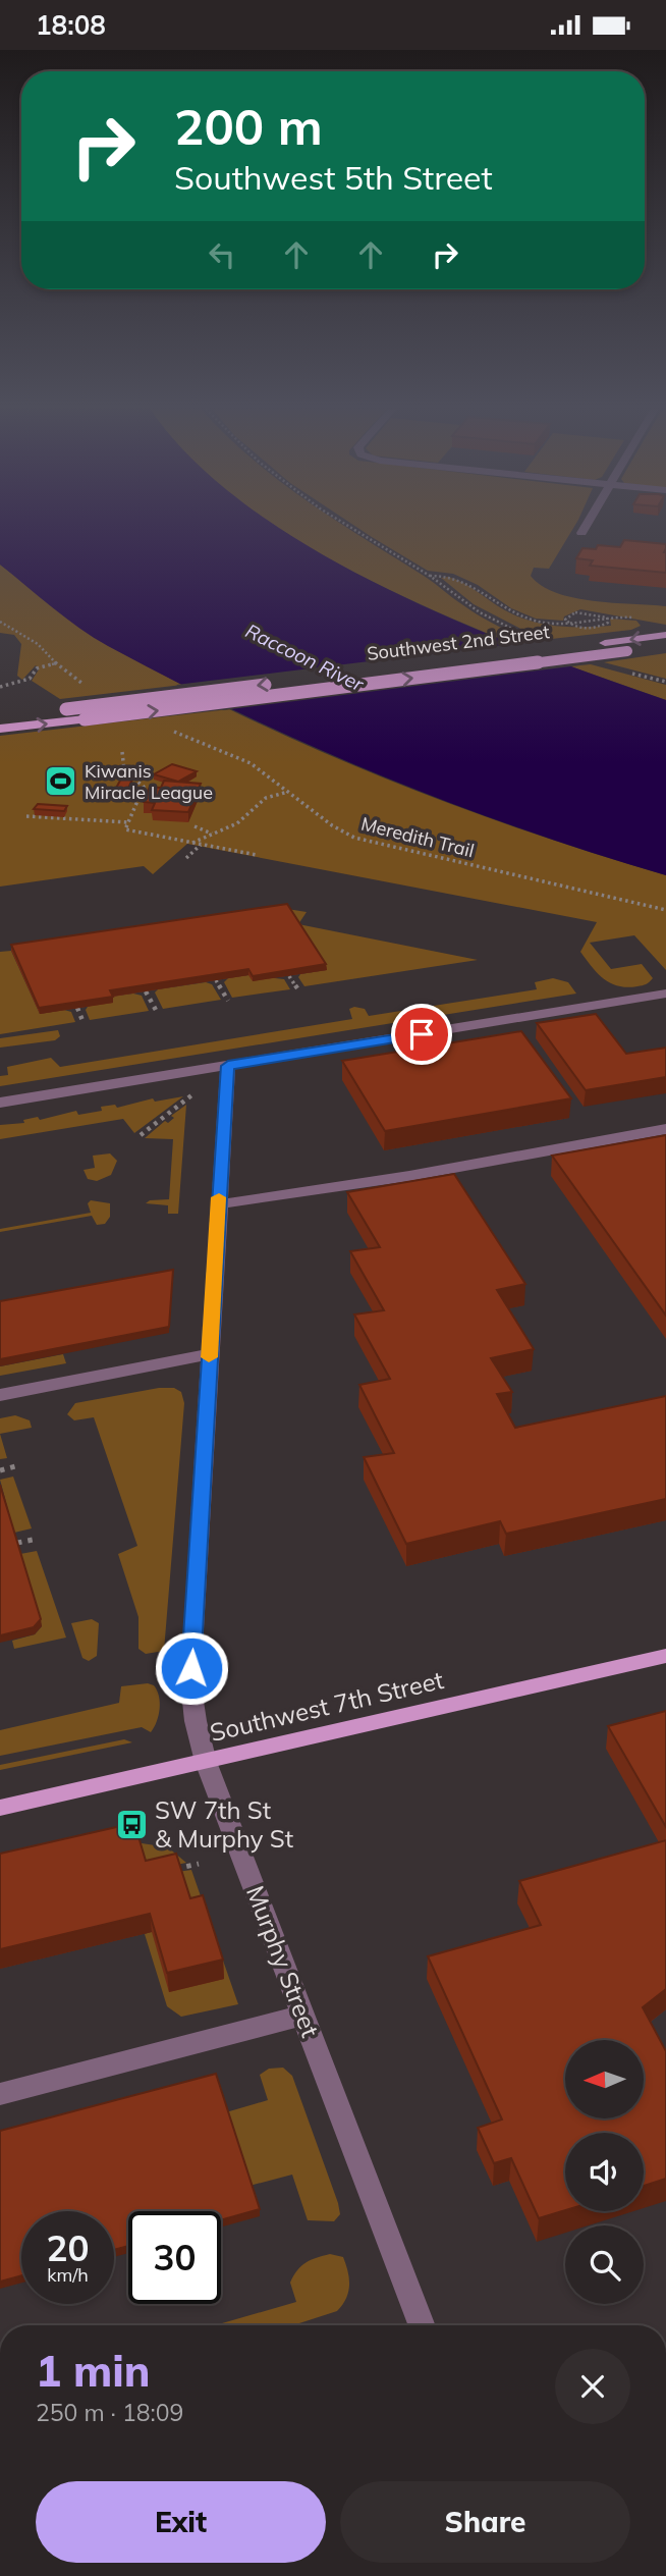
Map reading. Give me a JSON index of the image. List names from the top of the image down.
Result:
{
  "streets": {
    "main road": ["Southwest 2nd Street", "Southwest 7th Street"],
    "street": ["Murphy Street"],
    "path": ["Meredith Trail"]
  },
  "crossings": [
    ["Southwest 7th Street", "Murphy Street"]
  ],
  "water": ["Raccoon River"],
  "places": {
    "sports": ["Kiwanis Miracle League"],
    "bus stop": ["SW 7th St & Murphy St"]
  },
  "north": "left",
  "page": {
    "status": "18:08",
    "turn": ["200 m", "Southwest 5th Street"],
    "speed": "20 km/h",
    "limit": "30",
    "heading": ["1 min", "250 m · 18:09"],
    "buttons": ["Exit", "Share"]
  }
}
